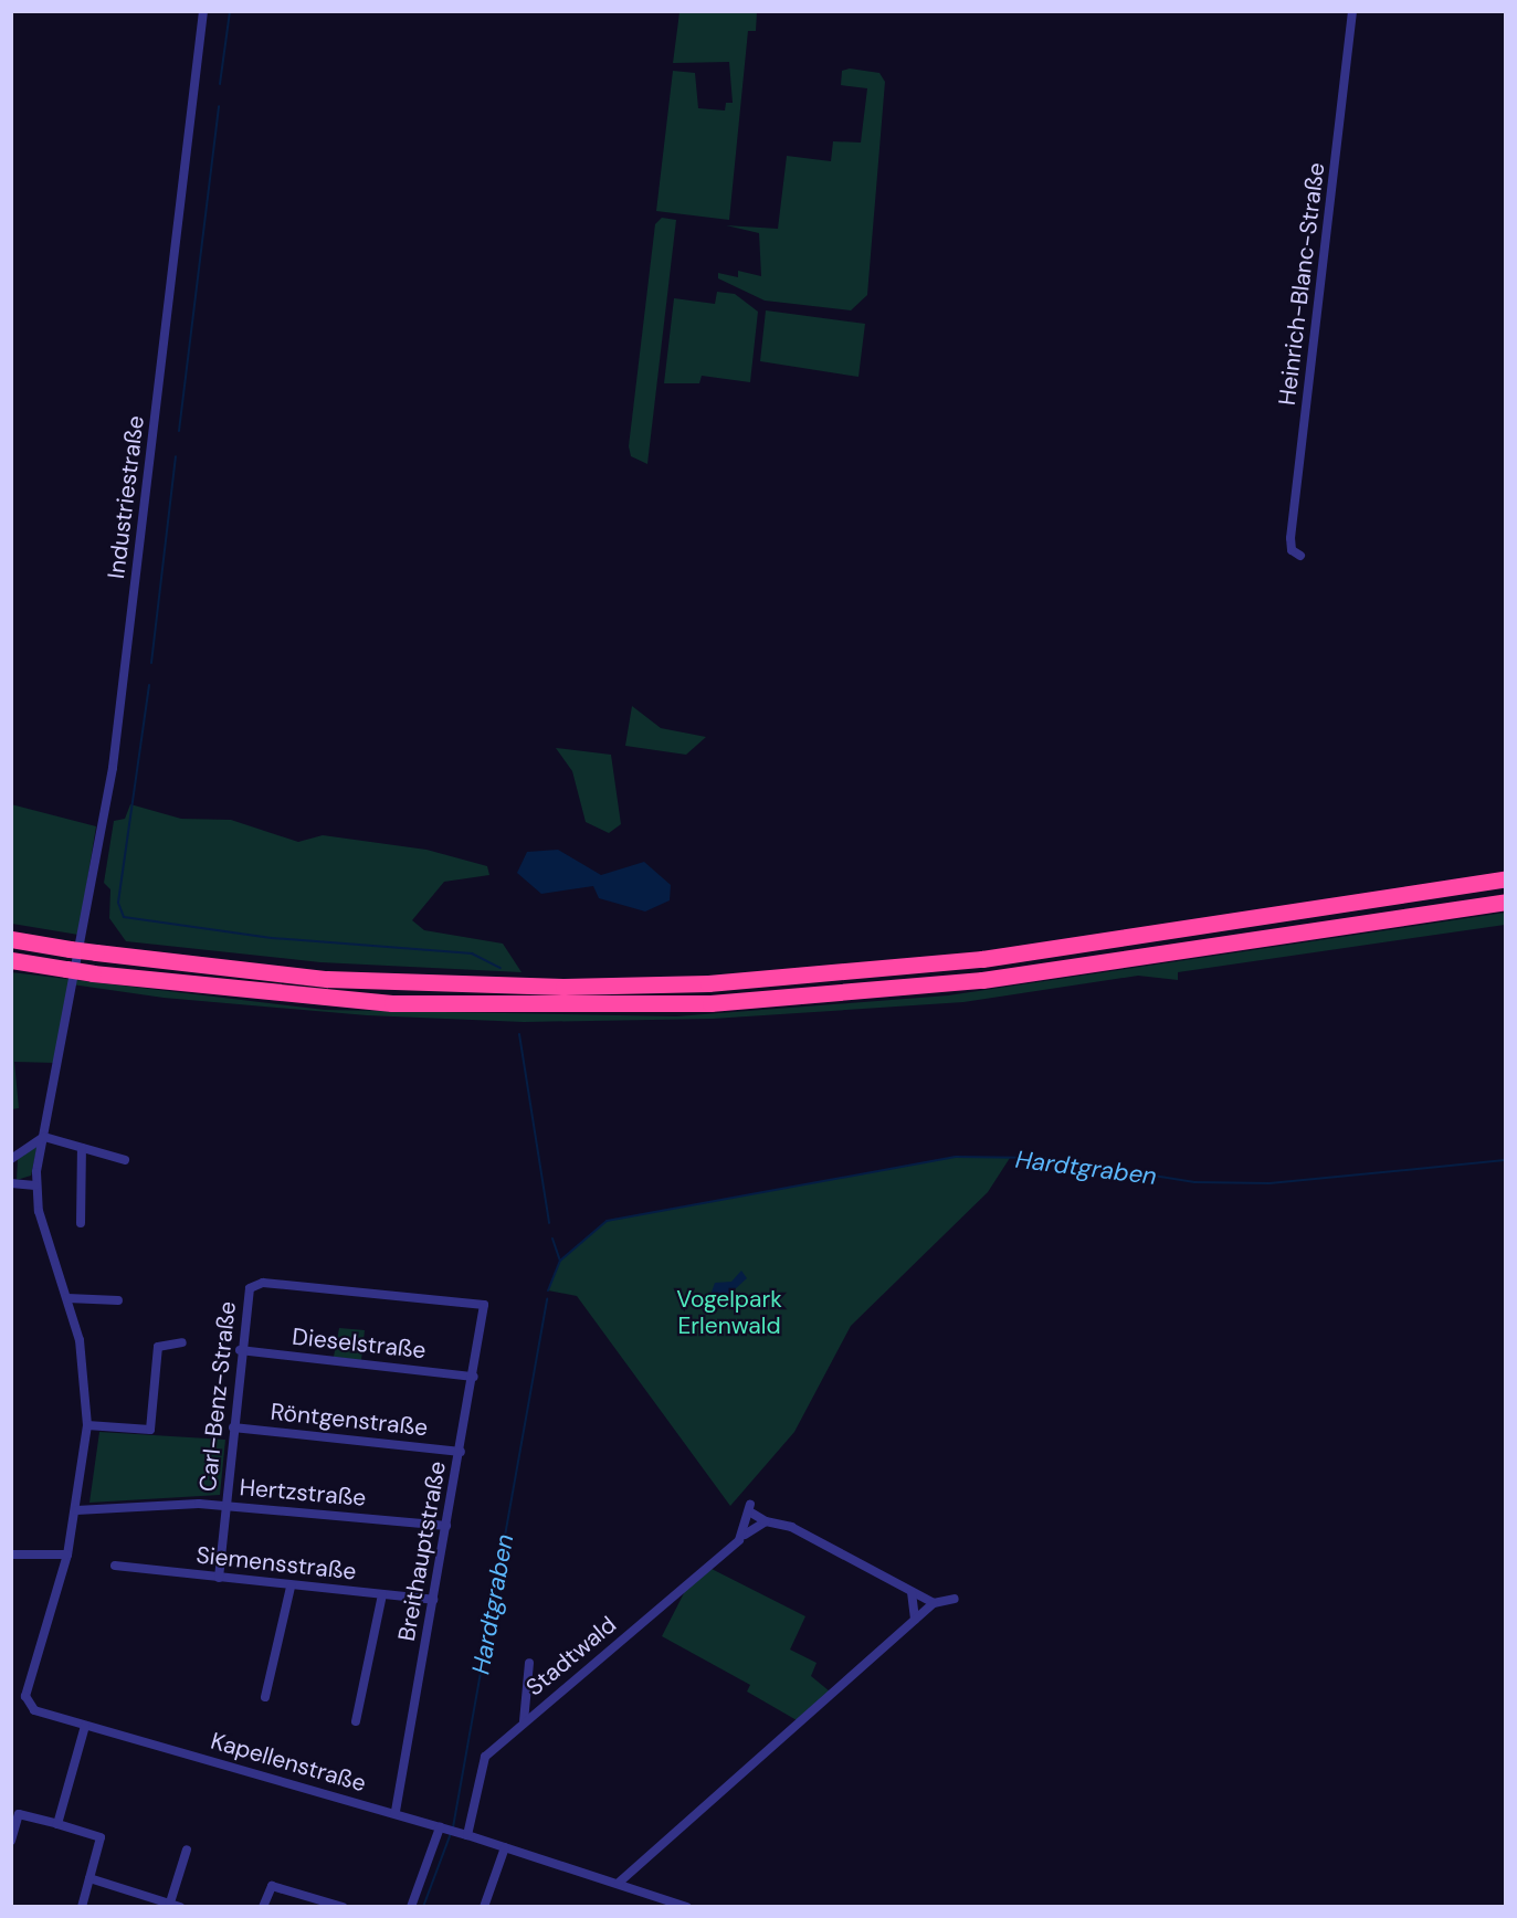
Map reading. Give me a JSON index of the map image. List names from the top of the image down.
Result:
{
  "streets": {
    "street": [
      "Heinrich-Blanc-Straße",
      "Industriestraße",
      "Dieselstraße",
      "Carl-Benz-Straße",
      "Röntgenstraße",
      "Hertzstraße",
      "Breithauptstraße",
      "Siemensstraße",
      "Stadtwald",
      "Kapellenstraße"
    ]
  },
  "crossings": [
    ["Industriestraße", "Kapellenstraße"],
    ["Dieselstraße", "Carl-Benz-Straße"],
    ["Dieselstraße", "Breithauptstraße"],
    ["Carl-Benz-Straße", "Röntgenstraße"],
    ["Carl-Benz-Straße", "Hertzstraße"],
    ["Carl-Benz-Straße", "Breithauptstraße"],
    ["Carl-Benz-Straße", "Siemensstraße"],
    ["Röntgenstraße", "Breithauptstraße"],
    ["Hertzstraße", "Breithauptstraße"],
    ["Hertzstraße", "Kapellenstraße"],
    ["Breithauptstraße", "Siemensstraße"],
    ["Breithauptstraße", "Kapellenstraße"],
    ["Stadtwald", "Kapellenstraße"]
  ],
  "water": ["Hardtgraben"],
  "parks": ["Vogelpark Erlenwald"]
}
